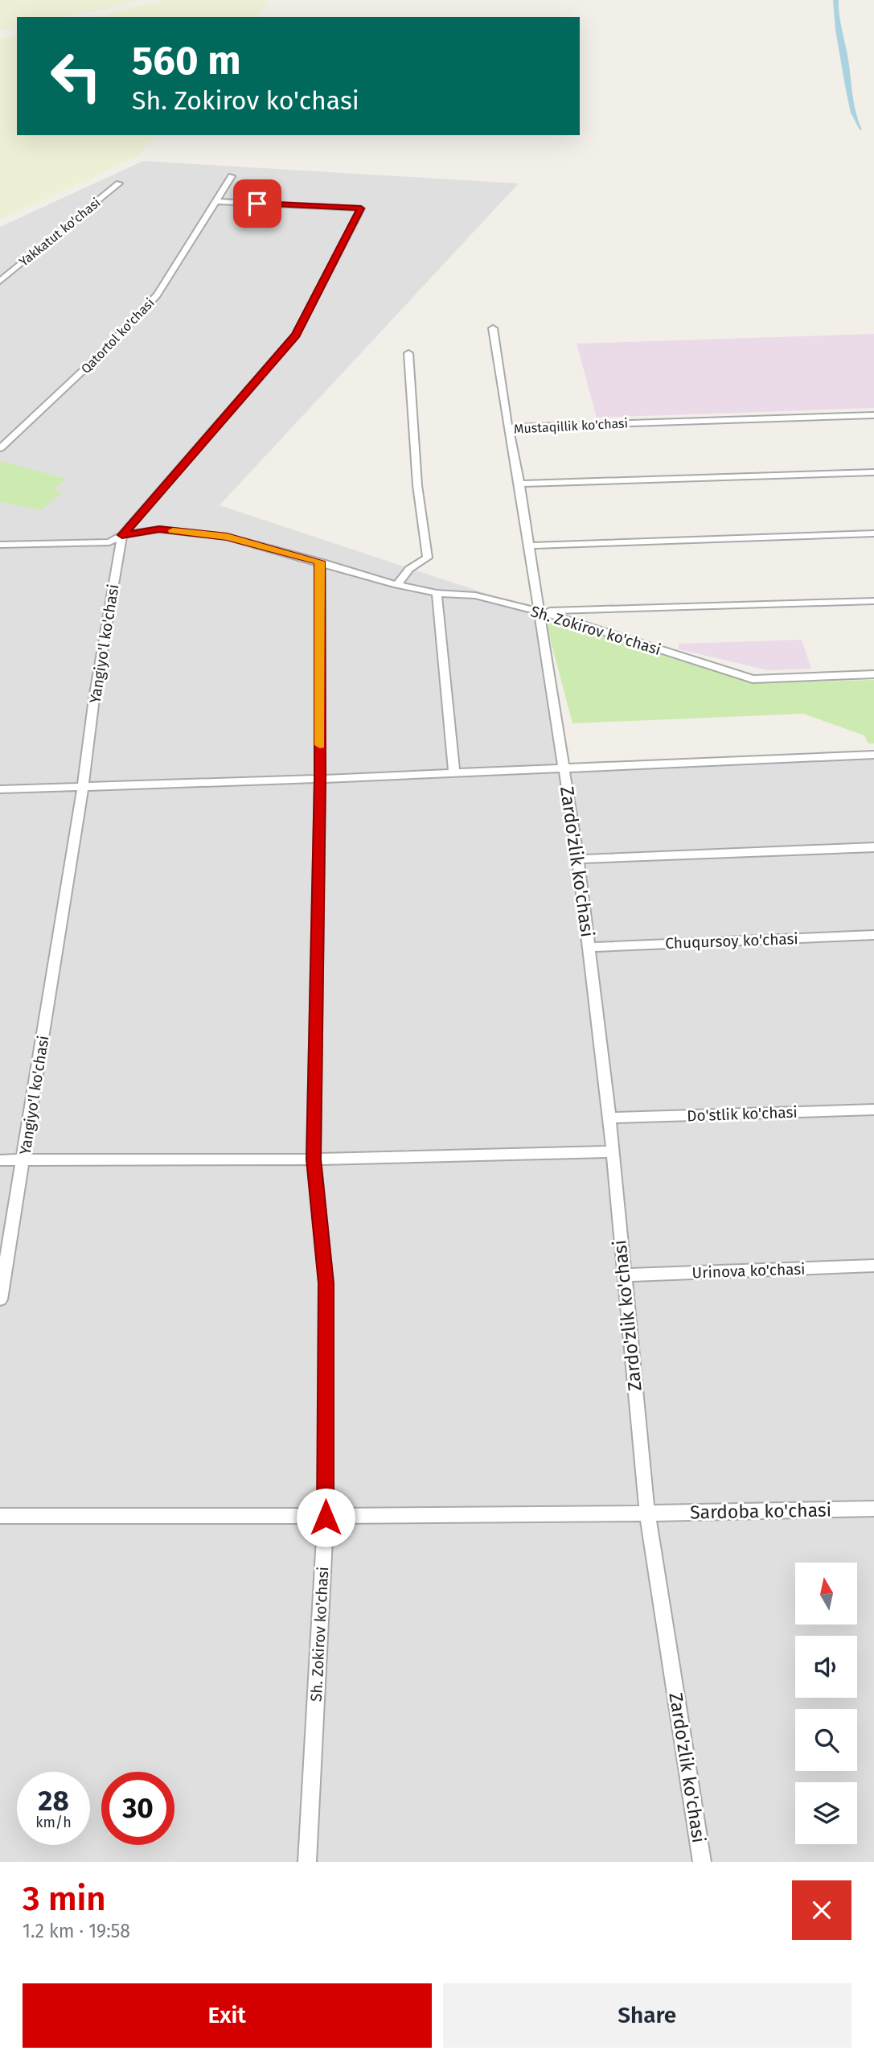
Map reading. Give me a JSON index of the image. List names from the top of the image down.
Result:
{
  "streets": {
    "street": [
      "Yakkatut ko'chasi",
      "Qatortol ko'chasi",
      "Mustaqillik ko'chasi",
      "Sh. Zokirov ko'chasi",
      "Yangiyo'l ko'chasi",
      "Zardo'zlik ko'chasi",
      "Chuqursoy ko'chasi",
      "Do'stlik ko'chasi",
      "Urinova ko'chasi",
      "Sardoba ko'chasi"
    ]
  },
  "crossings": [
    ["Mustaqillik ko'chasi", "Sh. Zokirov ko'chasi"],
    ["Mustaqillik ko'chasi", "Zardo'zlik ko'chasi"],
    ["Sh. Zokirov ko'chasi", "Yangiyo'l ko'chasi"],
    ["Sh. Zokirov ko'chasi", "Sardoba ko'chasi"],
    ["Zardo'zlik ko'chasi", "Chuqursoy ko'chasi"],
    ["Zardo'zlik ko'chasi", "Do'stlik ko'chasi"],
    ["Zardo'zlik ko'chasi", "Urinova ko'chasi"],
    ["Zardo'zlik ko'chasi", "Sardoba ko'chasi"]
  ],
  "north": "top",
  "page": {
    "turn": ["560 m", "Sh. Zokirov ko'chasi"],
    "speed": "28 km/h",
    "limit": "30",
    "heading": ["3 min", "1.2 km · 19:58"],
    "buttons": ["Exit", "Share"]
  }
}
